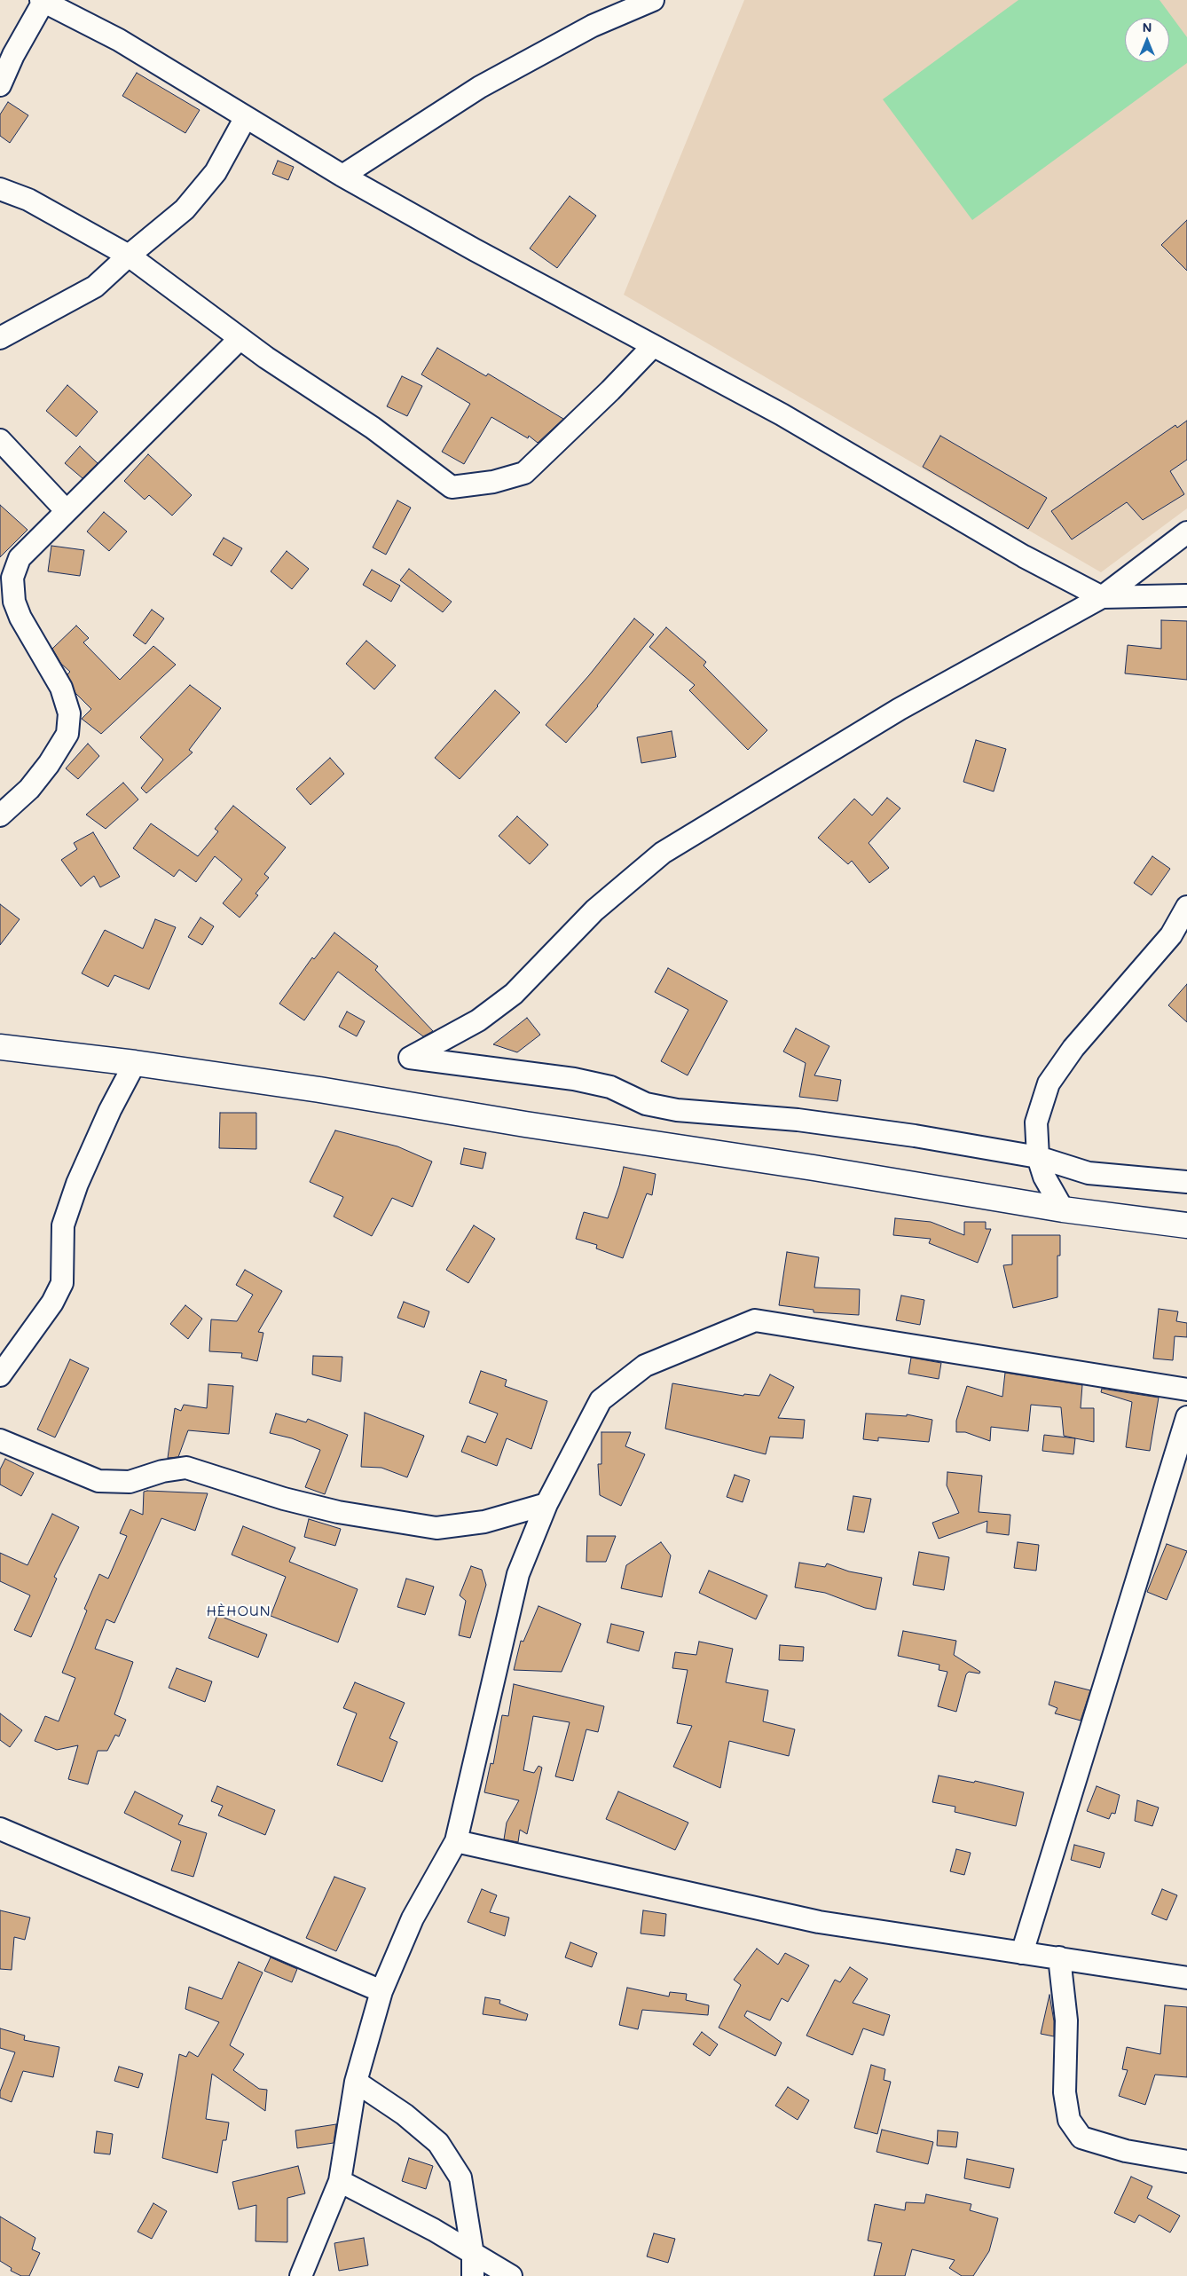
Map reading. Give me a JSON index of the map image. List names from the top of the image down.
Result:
{
  "districts": ["HÈHOUN"],
  "north": "top"
}
